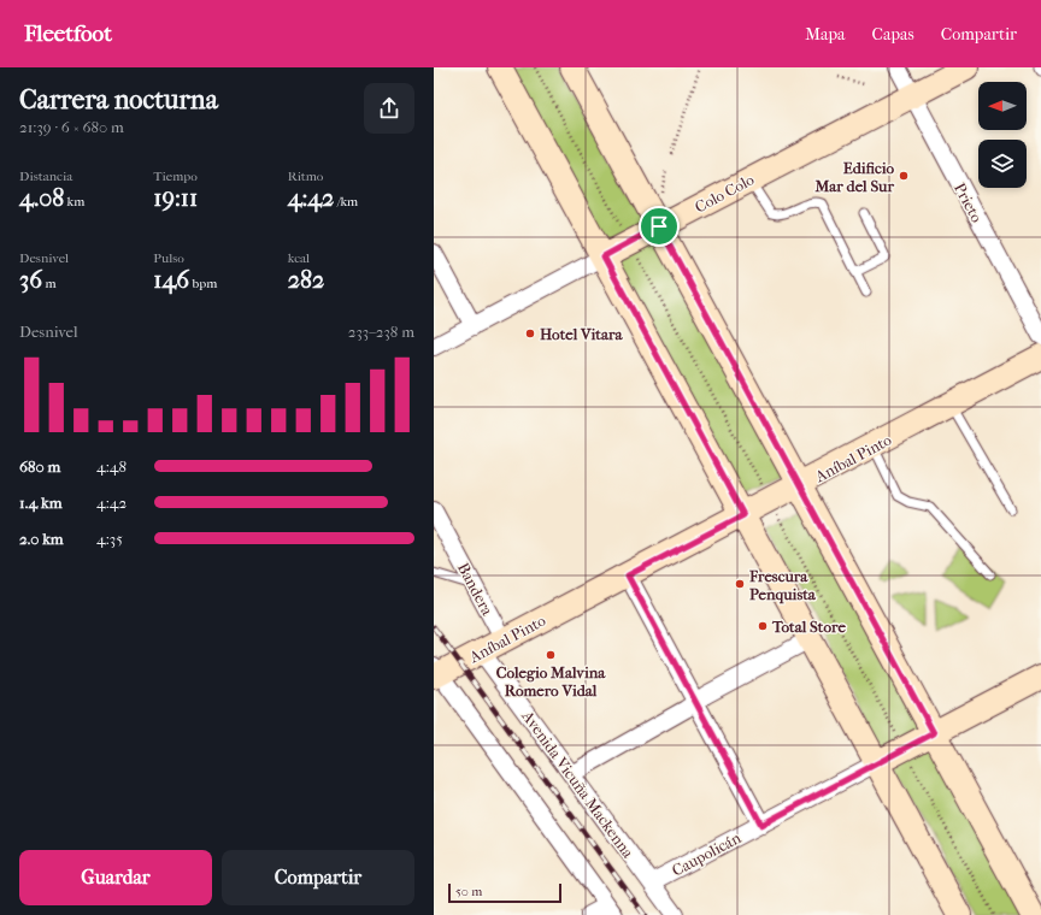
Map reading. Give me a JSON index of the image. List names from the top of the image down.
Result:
{
  "streets": {
    "main road": ["Colo Colo", "Aníbal Pinto", "Caupolicán"],
    "street": ["Prieto", "Bandera", "Avenida Vicuña Mackenna"]
  },
  "crossings": [
    ["Colo Colo", "Prieto"],
    ["Aníbal Pinto", "Bandera"],
    ["Aníbal Pinto", "Avenida Vicuña Mackenna"],
    ["Avenida Vicuña Mackenna", "Caupolicán"]
  ],
  "places": [
    "Edificio Mar del Sur",
    "Hotel Vitara",
    "Frescura Penquista",
    "Total Store",
    "Colegio Malvina Romero Vidal"
  ],
  "scale_bar": "50 m",
  "north": "left",
  "page": {
    "header": "Fleetfoot",
    "nav": ["Mapa", "Capas", "Compartir"],
    "heading": ["Carrera nocturna", "21:39 · 6 × 680 m"],
    "stats": [
      ["Distancia", "4.08 km"],
      ["Tiempo", "19:11"],
      ["Ritmo", "4:42 /km"],
      ["Desnivel", "36 m"],
      ["Pulso", "146 bpm"],
      ["kcal", "282"]
    ],
    "chart": ["Desnivel", "233–238 m"],
    "list": [
      {
        "name": "680 m",
        "note": "4:48"
      },
      {
        "name": "1.4 km",
        "note": "4:42"
      },
      {
        "name": "2.0 km",
        "note": "4:35"
      }
    ],
    "buttons": ["Guardar", "Compartir"],
    "scale": "50 m"
  }
}
